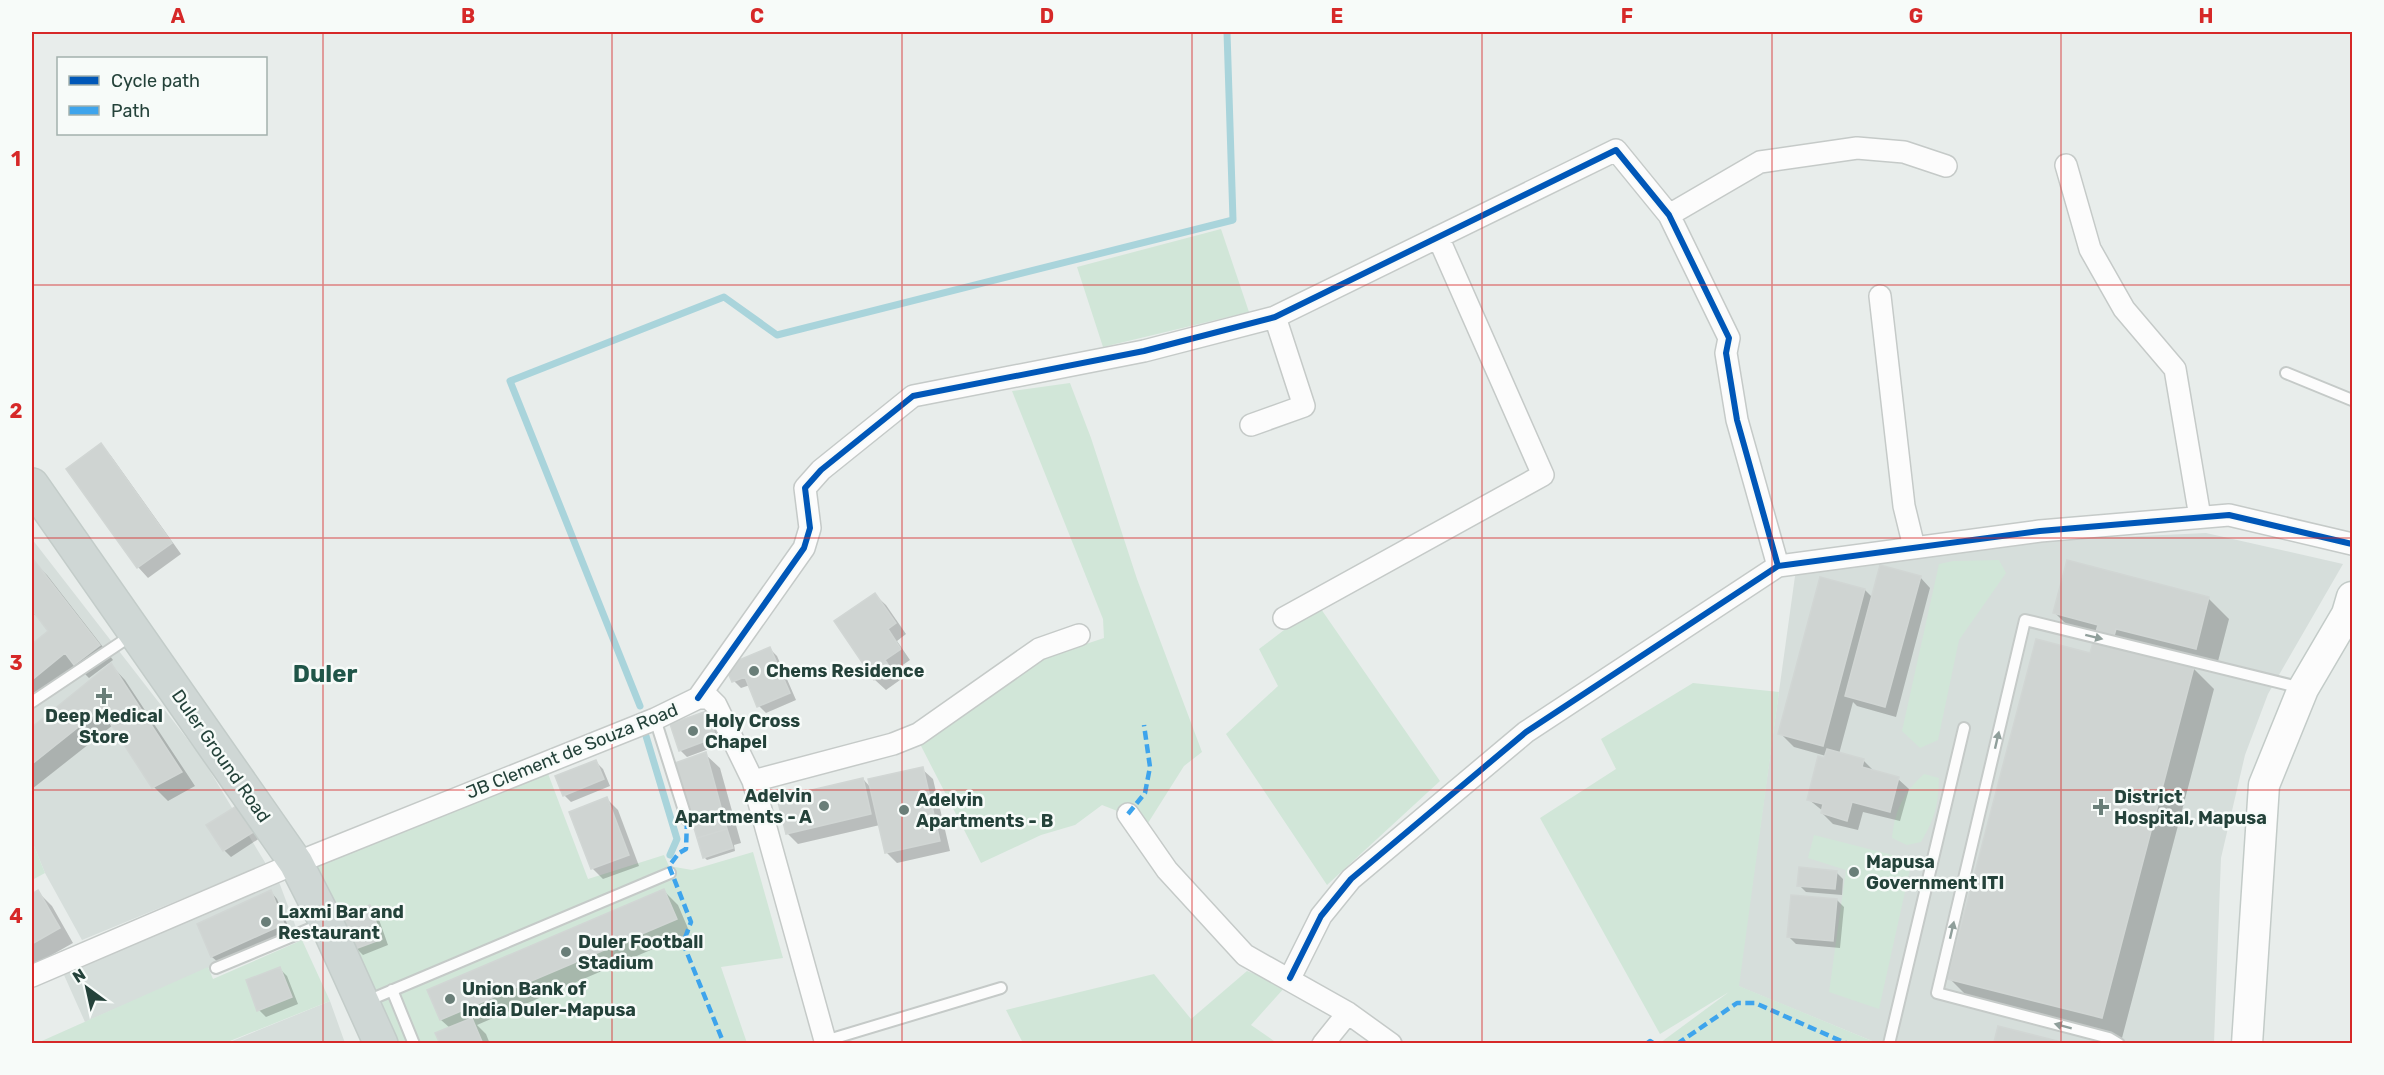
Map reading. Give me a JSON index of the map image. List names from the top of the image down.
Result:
{
  "streets": {
    "main road": ["Duler Ground Road"],
    "street": ["JB Clement de Souza Road"]
  },
  "crossings": [
    ["JB Clement de Souza Road", "Duler Ground Road"]
  ],
  "districts": ["Duler"],
  "places": {
    "other": [
      "Chems Residence",
      "Holy Cross Chapel",
      "Adelvin Apartments - A",
      "Adelvin Apartments - B",
      "Mapusa Government ITI",
      "Laxmi Bar and Restaurant",
      "Duler Football Stadium",
      "Union Bank of India Duler-Mapusa"
    ],
    "health": ["Deep Medical Store", "District Hospital, Mapusa"]
  },
  "legend": ["Cycle path", "Path"],
  "north": "top left",
  "grid": {
    "columns": [
      "A",
      "B",
      "C",
      "D",
      "E",
      "F",
      "G",
      "H"
    ],
    "rows": [
      "1",
      "2",
      "3",
      "4"
    ]
  }
}
